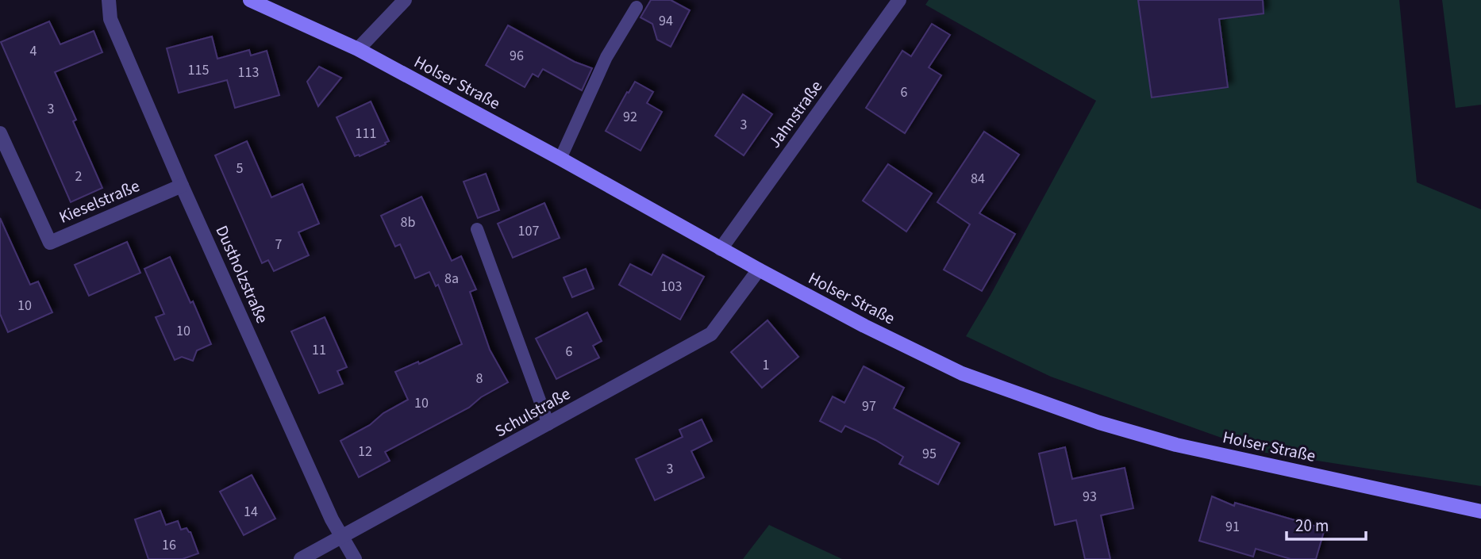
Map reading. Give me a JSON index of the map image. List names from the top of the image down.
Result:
{
  "streets": {
    "main road": ["Holser Straße"],
    "street": [
      "Jahnstraße",
      "Kieselstraße",
      "Dustholzstraße",
      "Schulstraße"
    ]
  },
  "crossings": [
    ["Holser Straße", "Jahnstraße"],
    ["Holser Straße", "Schulstraße"],
    ["Kieselstraße", "Dustholzstraße"],
    ["Dustholzstraße", "Schulstraße"]
  ],
  "house_numbers": [
    "94",
    "4",
    "96",
    "115",
    "113",
    "6",
    "3",
    "92",
    "3",
    "111",
    "5",
    "2",
    "84",
    "8b",
    "107",
    "7",
    "8a",
    "103",
    "10",
    "10",
    "11",
    "6",
    "1",
    "8",
    "10",
    "97",
    "12",
    "95",
    "3",
    "93",
    "14",
    "91",
    "16"
  ],
  "scale_bar": "20 m"
}
